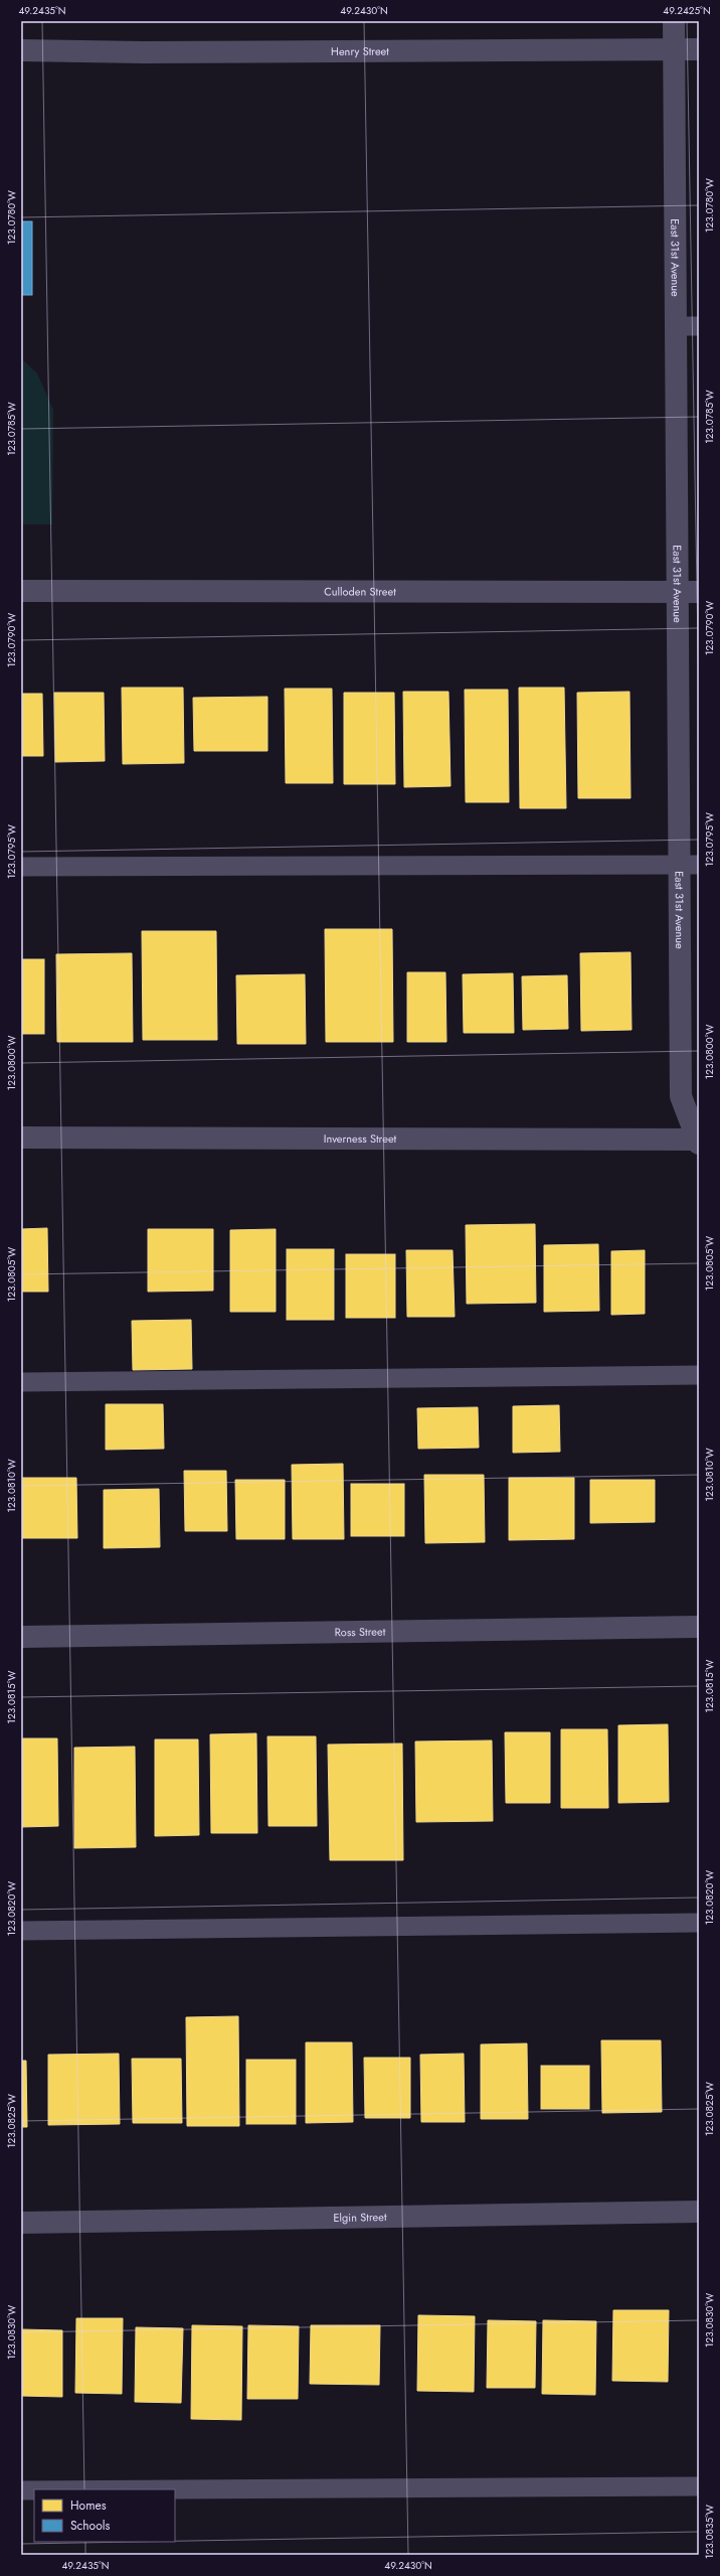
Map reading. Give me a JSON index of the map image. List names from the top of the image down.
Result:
{
  "streets": {
    "street": [
      "Henry Street",
      "East 31st Avenue",
      "Culloden Street",
      "Inverness Street",
      "Ross Street",
      "Elgin Street"
    ]
  },
  "crossings": [
    ["Henry Street", "East 31st Avenue"],
    ["East 31st Avenue", "Culloden Street"],
    ["East 31st Avenue", "Inverness Street"]
  ],
  "legend": ["Homes", "Schools"],
  "coordinates": [
    "49.2435°N",
    "49.2430°N",
    "49.2425°N",
    "123.0780°W",
    "123.0785°W",
    "123.0790°W",
    "123.0795°W",
    "123.0800°W",
    "123.0805°W",
    "123.0810°W",
    "123.0815°W",
    "123.0820°W",
    "123.0825°W",
    "123.0830°W",
    "123.0835°W"
  ]
}
